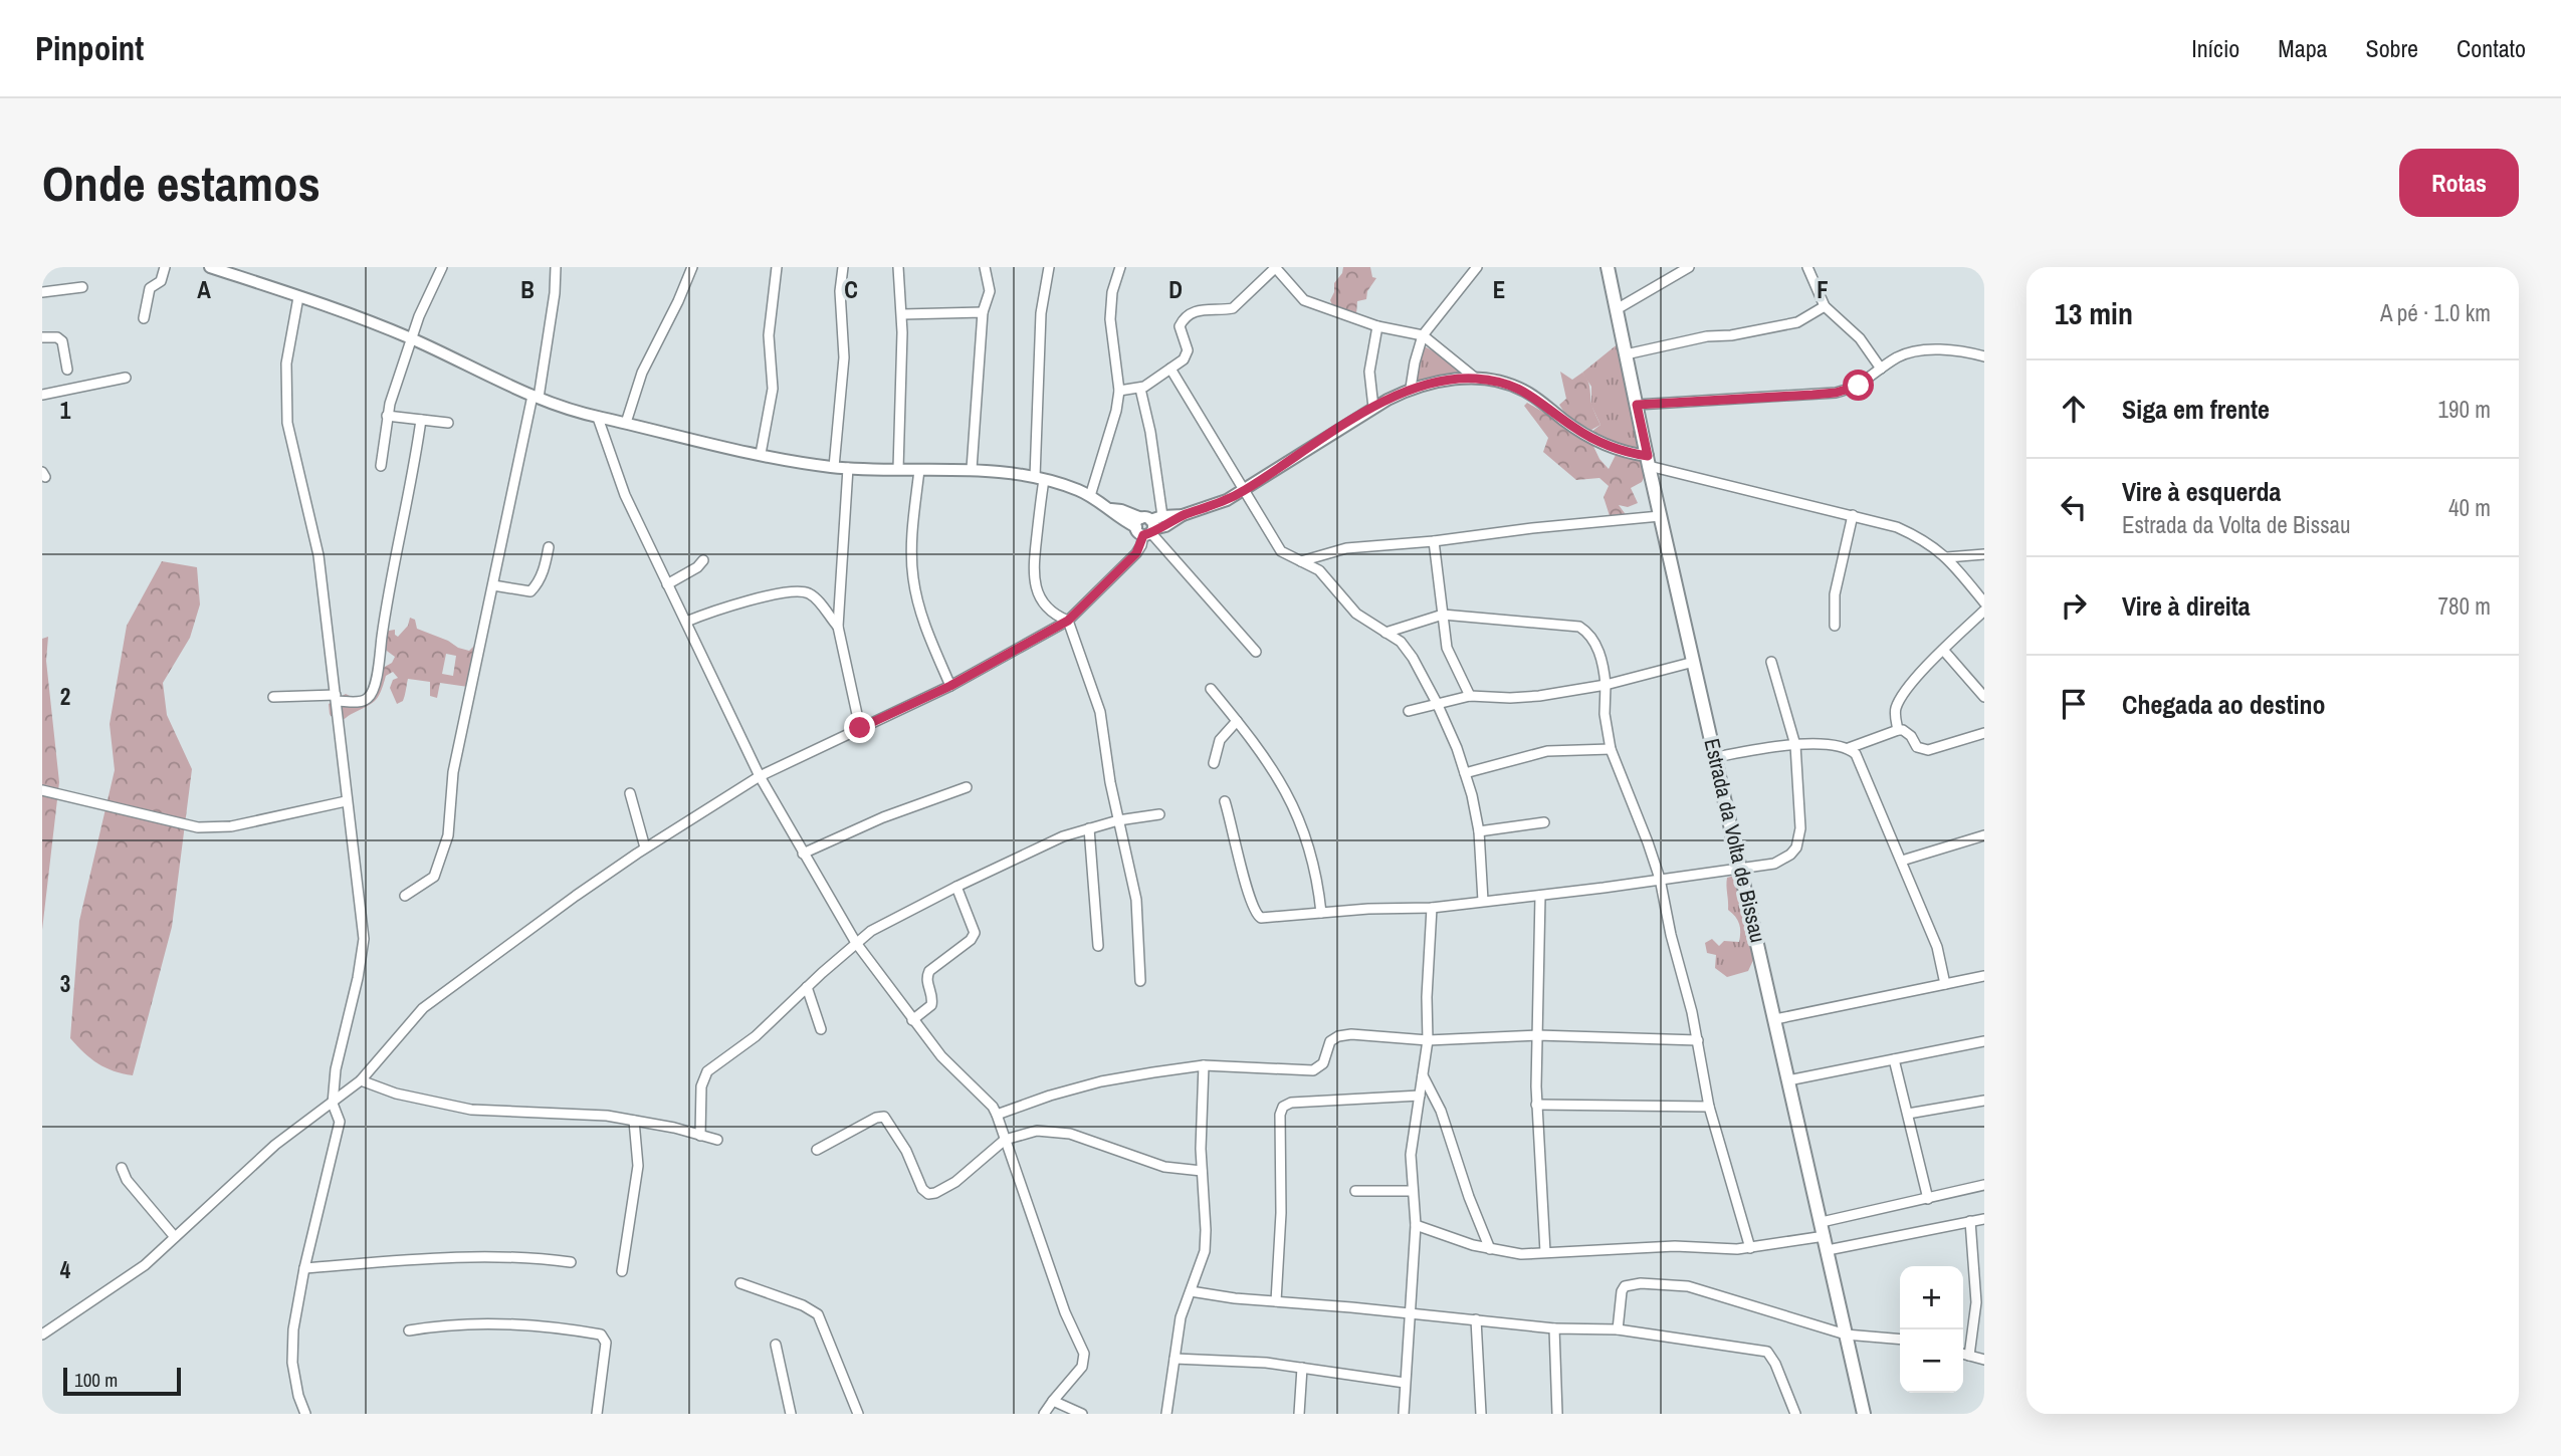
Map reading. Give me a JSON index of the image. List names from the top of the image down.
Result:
{
  "streets": {
    "main road": ["Estrada da Volta de Bissau"]
  },
  "scale_bar": "100 m",
  "page": {
    "header": "Pinpoint",
    "nav": [
      "Início",
      "Mapa",
      "Sobre",
      "Contato"
    ],
    "buttons": "Rotas",
    "title": "Onde estamos",
    "heading": ["13 min", "A pé · 1.0 km"],
    "list": [
      ["Siga em frente", "190 m"],
      ["Vire à esquerda", "Estrada da Volta de Bissau", "40 m"],
      ["Vire à direita", "780 m"],
      "Chegada ao destino"
    ],
    "map_buttons": ["+", "−"],
    "scale": "100 m"
  },
  "grid": {
    "columns": [
      "A",
      "B",
      "C",
      "D",
      "E",
      "F"
    ],
    "rows": [
      "1",
      "2",
      "3",
      "4"
    ]
  }
}
